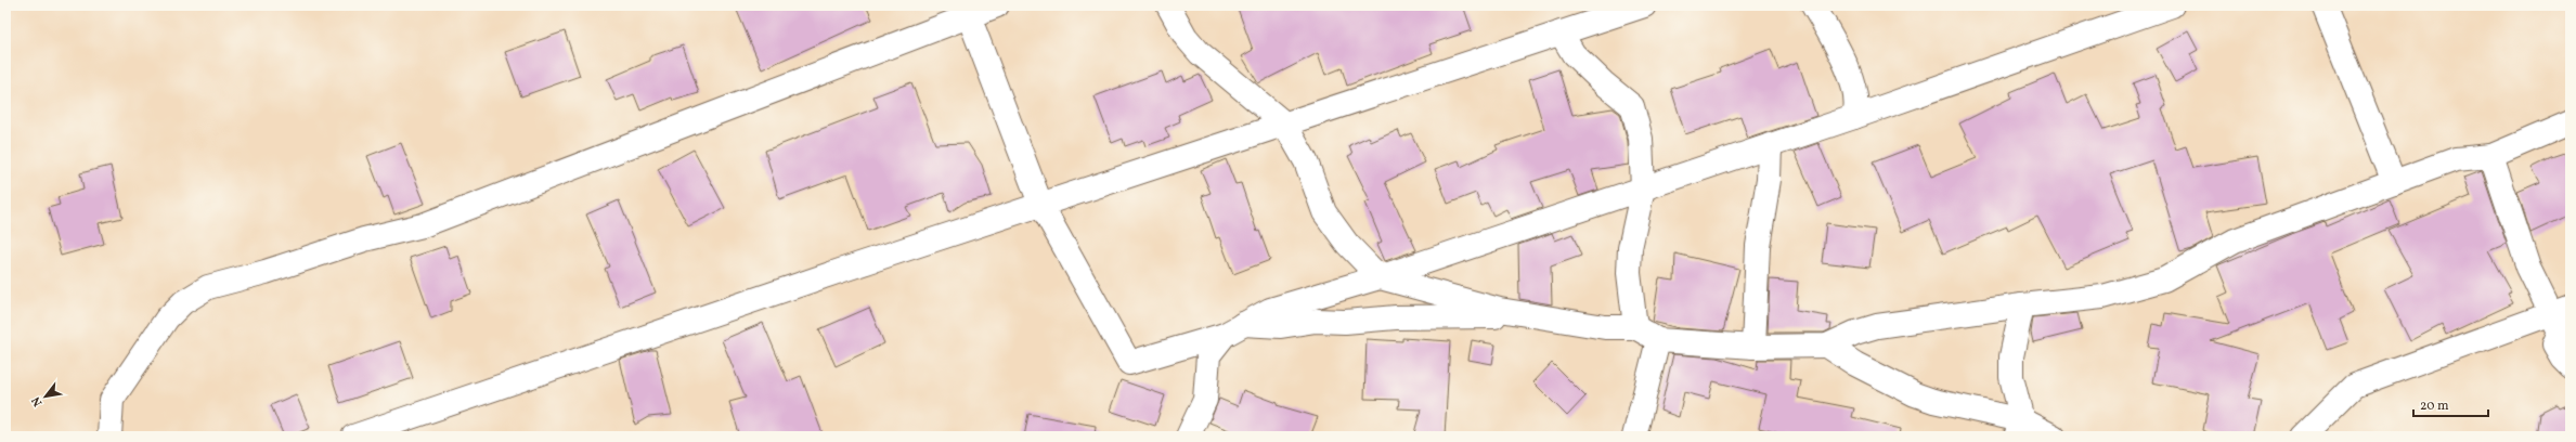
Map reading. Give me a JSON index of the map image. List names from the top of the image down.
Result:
{
  "scale_bar": "20 m",
  "north": "bottom left"
}
